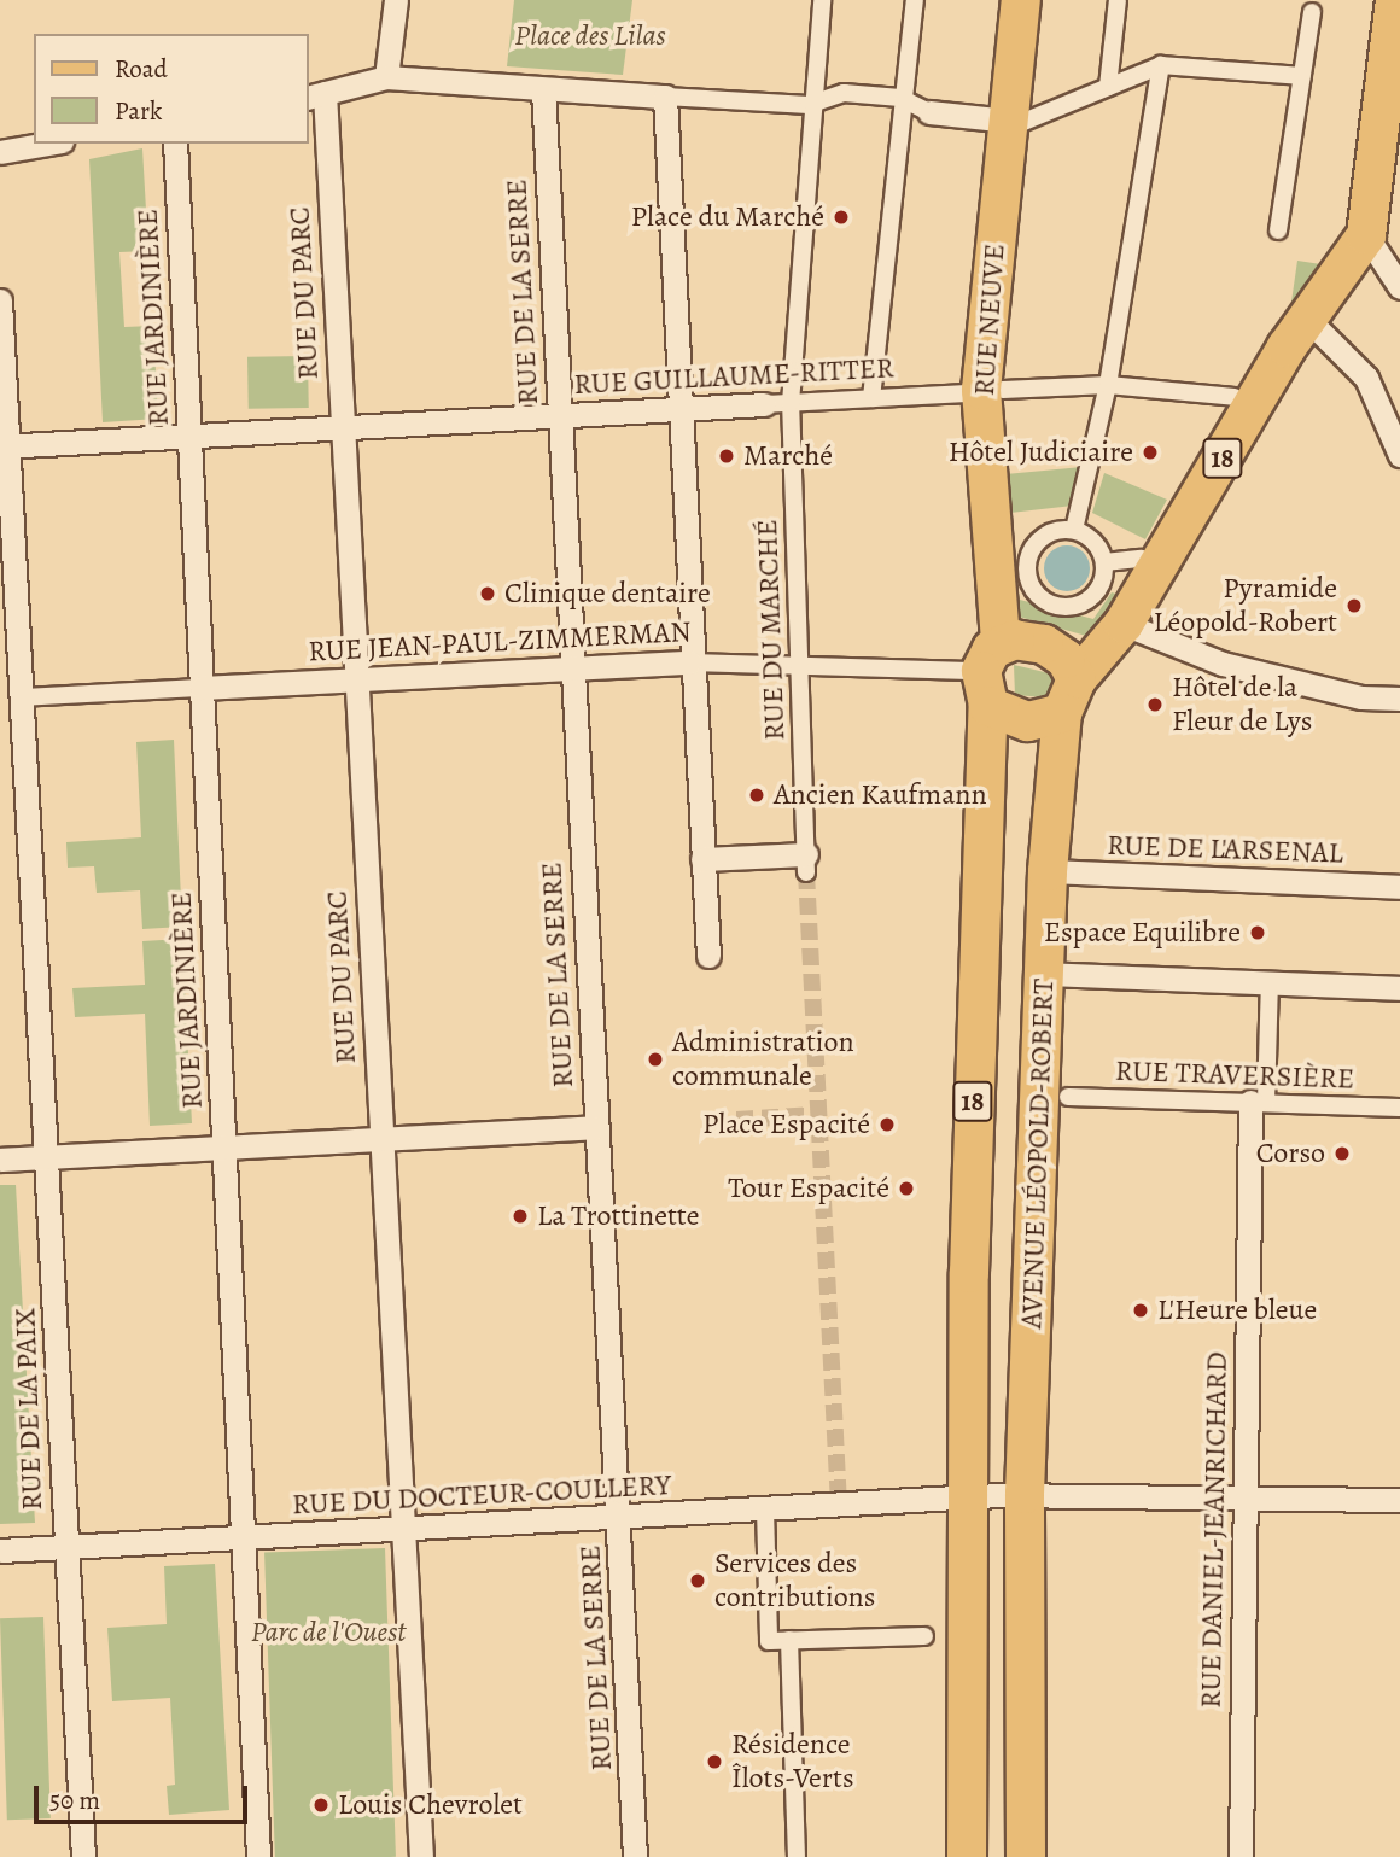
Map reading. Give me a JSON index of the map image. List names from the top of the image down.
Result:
{
  "streets": {
    "main road": ["RUE NEUVE", "18", "AVENUE LÉOPOLD-ROBERT"],
    "street": [
      "RUE DE LA SERRE",
      "RUE DU PARC",
      "RUE JARDINIÈRE",
      "RUE GUILLAUME-RITTER",
      "RUE DU MARCHÉ",
      "RUE JEAN-PAUL-ZIMMERMAN",
      "RUE DE L'ARSENAL",
      "RUE TRAVERSIÈRE",
      "RUE DE LA PAIX",
      "RUE DU DOCTEUR-COULLERY",
      "RUE DANIEL-JEANRICHARD"
    ]
  },
  "crossings": [
    ["RUE DE LA SERRE", "RUE GUILLAUME-RITTER"],
    ["RUE DE LA SERRE", "RUE JEAN-PAUL-ZIMMERMAN"],
    ["RUE DE LA SERRE", "RUE DU DOCTEUR-COULLERY"],
    ["RUE DU PARC", "RUE GUILLAUME-RITTER"],
    ["RUE DU PARC", "RUE JEAN-PAUL-ZIMMERMAN"],
    ["RUE DU PARC", "RUE DU DOCTEUR-COULLERY"],
    ["RUE JARDINIÈRE", "RUE GUILLAUME-RITTER"],
    ["RUE JARDINIÈRE", "RUE JEAN-PAUL-ZIMMERMAN"],
    ["RUE JARDINIÈRE", "RUE DU DOCTEUR-COULLERY"],
    ["RUE NEUVE", "18"],
    ["RUE NEUVE", "RUE JEAN-PAUL-ZIMMERMAN"],
    ["RUE GUILLAUME-RITTER", "RUE DU MARCHÉ"],
    ["RUE GUILLAUME-RITTER", "RUE DE LA PAIX"],
    ["18", "RUE JEAN-PAUL-ZIMMERMAN"],
    ["18", "AVENUE LÉOPOLD-ROBERT"],
    ["18", "RUE DU DOCTEUR-COULLERY"],
    ["RUE DU MARCHÉ", "RUE JEAN-PAUL-ZIMMERMAN"],
    ["RUE JEAN-PAUL-ZIMMERMAN", "RUE DE LA PAIX"],
    ["RUE DE L'ARSENAL", "AVENUE LÉOPOLD-ROBERT"],
    ["RUE TRAVERSIÈRE", "RUE DANIEL-JEANRICHARD"],
    ["RUE DE LA PAIX", "RUE DU DOCTEUR-COULLERY"]
  ],
  "parks": ["Place des Lilas", "Parc de l'Ouest"],
  "places": [
    "Place du Marché",
    "Hôtel Judiciaire",
    "Marché",
    "Clinique dentaire",
    "Pyramide Léopold-Robert",
    "Hôtel de la Fleur de Lys",
    "Ancien Kaufmann",
    "Espace Equilibre",
    "Administration communale",
    "Place Espacité",
    "Corso",
    "Tour Espacité",
    "La Trottinette",
    "L'Heure bleue",
    "Services des contributions",
    "Résidence Îlots-Verts",
    "Louis Chevrolet"
  ],
  "legend": ["Road", "Park"],
  "scale_bar": "50 m"
}
